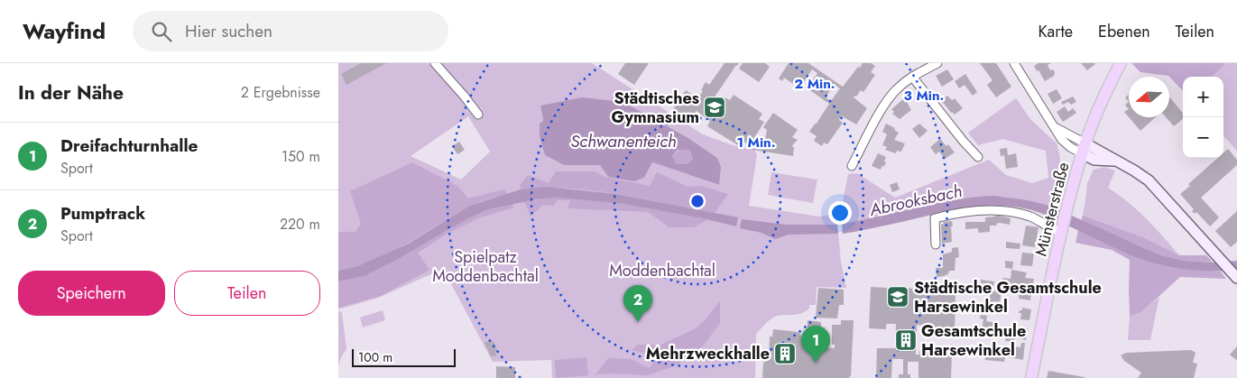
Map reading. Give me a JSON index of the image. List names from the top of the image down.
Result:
{
  "streets": {
    "main road": ["Münsterstraße"]
  },
  "water": ["Schwanenteich", "Abrooksbach"],
  "parks": ["Spielpatz Moddenbachtal", "Moddenbachtal"],
  "places": {
    "school or university": ["Städtisches Gymnasium", "Städtische Gesamtschule Harsewinkel"],
    "building": ["Gesamtschule Harsewinkel", "Mehrzweckhalle"]
  },
  "scale_bar": "100 m",
  "north": "left",
  "page": {
    "header": "Wayfind",
    "search": "Hier suchen",
    "nav": ["Karte", "Ebenen", "Teilen"],
    "heading": ["In der Nähe", "2 Ergebnisse"],
    "map_buttons": ["+", "−"],
    "list": [
      {
        "mark": "1",
        "name": "Dreifachturnhalle",
        "note": "Sport",
        "value": "150 m"
      },
      {
        "mark": "2",
        "name": "Pumptrack",
        "note": "Sport",
        "value": "220 m"
      }
    ],
    "buttons": ["Speichern", "Teilen"],
    "pins": ["2", "1"],
    "scale": "100 m"
  },
  "rings": ["2 Min.", "3 Min.", "1 Min."]
}
